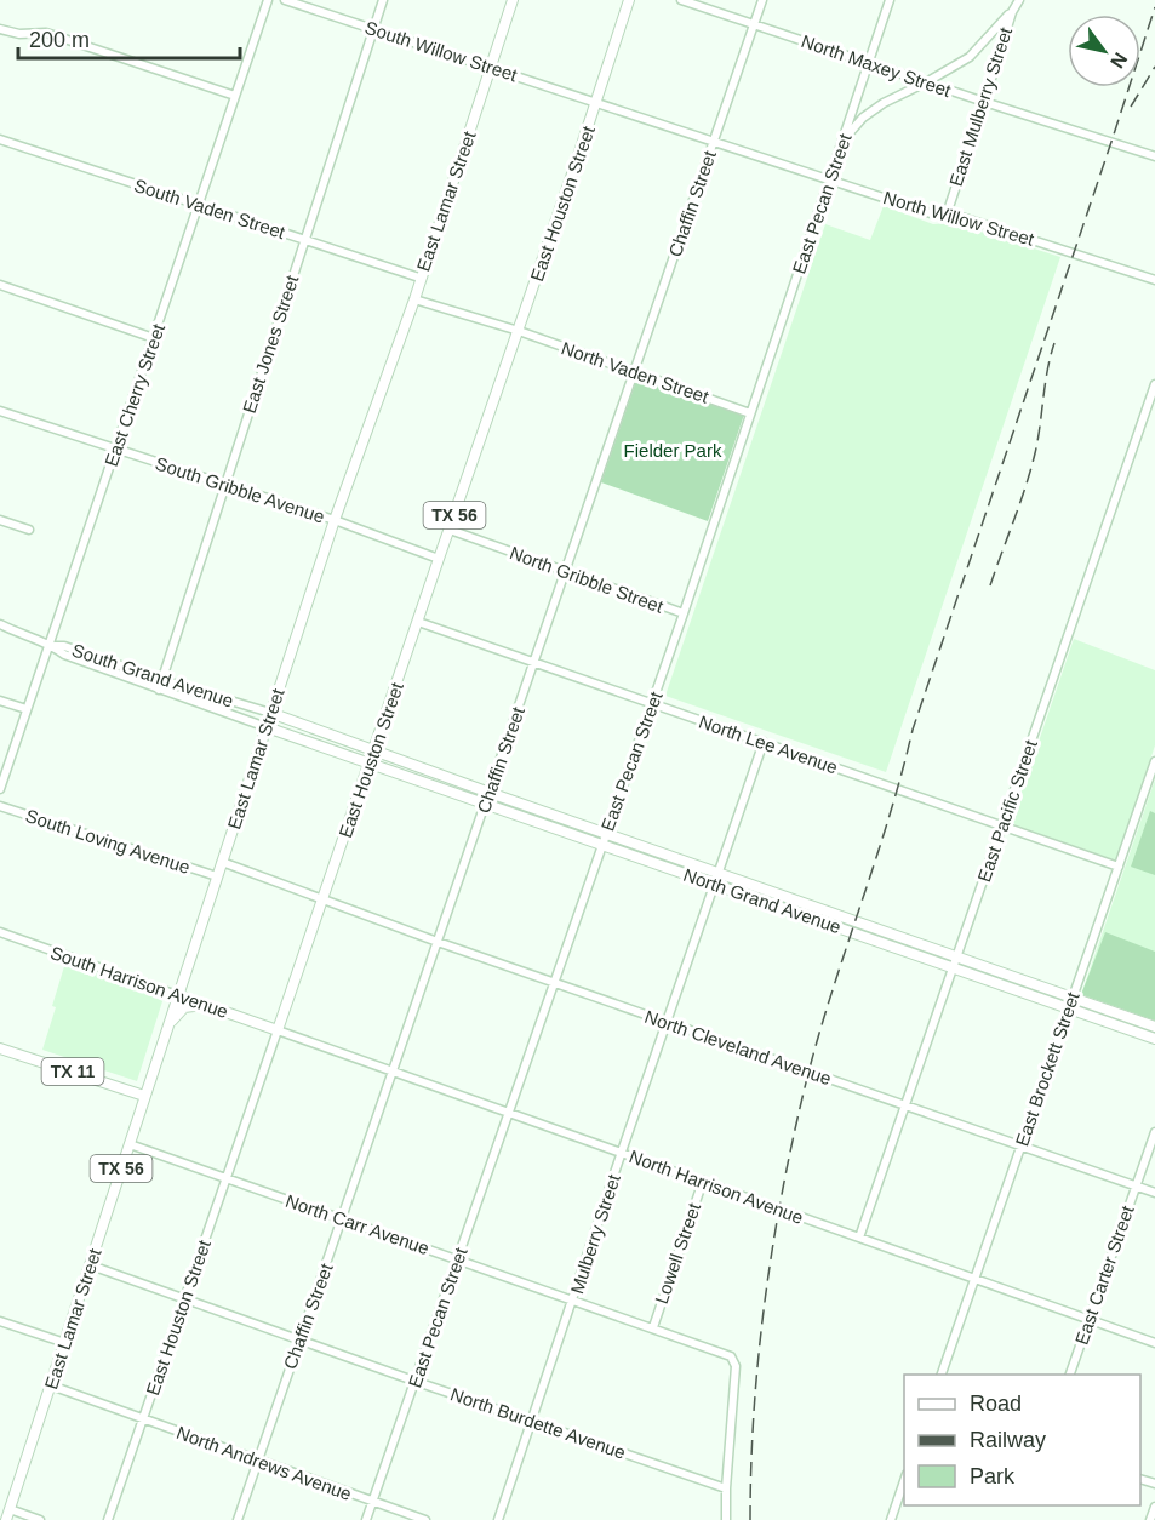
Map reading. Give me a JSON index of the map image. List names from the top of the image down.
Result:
{
  "streets": {
    "main road": [
      "East Lamar Street",
      "East Houston Street",
      "TX 56",
      "South Grand Avenue",
      "North Grand Avenue",
      "South Harrison Avenue",
      "TX 11"
    ],
    "street": [
      "South Willow Street",
      "North Maxey Street",
      "East Mulberry Street",
      "Chaffin Street",
      "East Pecan Street",
      "South Vaden Street",
      "North Willow Street",
      "East Jones Street",
      "North Vaden Street",
      "East Cherry Street",
      "South Gribble Avenue",
      "North Gribble Street",
      "North Lee Avenue",
      "East Pacific Street",
      "South Loving Avenue",
      "North Cleveland Avenue",
      "East Brockett Street",
      "North Harrison Avenue",
      "North Carr Avenue",
      "Mulberry Street",
      "Lowell Street",
      "East Carter Street",
      "North Burdette Avenue",
      "North Andrews Avenue"
    ]
  },
  "crossings": [
    ["South Willow Street", "East Lamar Street"],
    ["South Willow Street", "East Houston Street"],
    ["South Willow Street", "North Willow Street"],
    ["South Willow Street", "East Jones Street"],
    ["North Maxey Street", "East Mulberry Street"],
    ["North Maxey Street", "Chaffin Street"],
    ["North Maxey Street", "East Pecan Street"],
    ["East Mulberry Street", "North Willow Street"],
    ["East Lamar Street", "South Vaden Street"],
    ["East Lamar Street", "South Gribble Avenue"],
    ["East Lamar Street", "South Grand Avenue"],
    ["East Lamar Street", "South Loving Avenue"],
    ["East Lamar Street", "South Harrison Avenue"],
    ["East Lamar Street", "North Cleveland Avenue"],
    ["East Lamar Street", "TX 11"],
    ["East Lamar Street", "North Carr Avenue"],
    ["East Lamar Street", "North Burdette Avenue"],
    ["East Lamar Street", "North Andrews Avenue"],
    ["East Houston Street", "North Willow Street"],
    ["East Houston Street", "North Vaden Street"],
    ["East Houston Street", "South Gribble Avenue"],
    ["East Houston Street", "North Gribble Street"],
    ["East Houston Street", "South Grand Avenue"],
    ["East Houston Street", "North Lee Avenue"],
    ["East Houston Street", "North Grand Avenue"],
    ["East Houston Street", "South Harrison Avenue"],
    ["East Houston Street", "North Cleveland Avenue"],
    ["East Houston Street", "North Harrison Avenue"],
    ["East Houston Street", "North Carr Avenue"],
    ["East Houston Street", "North Burdette Avenue"],
    ["East Houston Street", "North Andrews Avenue"],
    ["Chaffin Street", "North Willow Street"],
    ["Chaffin Street", "North Vaden Street"],
    ["Chaffin Street", "North Gribble Street"],
    ["Chaffin Street", "North Lee Avenue"],
    ["Chaffin Street", "North Grand Avenue"],
    ["Chaffin Street", "North Cleveland Avenue"],
    ["Chaffin Street", "North Harrison Avenue"],
    ["Chaffin Street", "North Carr Avenue"],
    ["Chaffin Street", "North Burdette Avenue"],
    ["Chaffin Street", "North Andrews Avenue"],
    ["East Pecan Street", "North Willow Street"],
    ["East Pecan Street", "North Vaden Street"],
    ["East Pecan Street", "North Gribble Street"],
    ["East Pecan Street", "North Lee Avenue"],
    ["East Pecan Street", "North Grand Avenue"],
    ["East Pecan Street", "North Cleveland Avenue"],
    ["East Pecan Street", "North Harrison Avenue"],
    ["East Pecan Street", "North Carr Avenue"],
    ["East Pecan Street", "North Burdette Avenue"],
    ["East Pecan Street", "North Andrews Avenue"],
    ["South Vaden Street", "East Jones Street"],
    ["South Vaden Street", "East Cherry Street"],
    ["East Jones Street", "South Gribble Avenue"],
    ["East Jones Street", "South Grand Avenue"],
    ["East Cherry Street", "South Gribble Avenue"],
    ["East Cherry Street", "South Grand Avenue"],
    ["South Grand Avenue", "North Grand Avenue"],
    ["North Lee Avenue", "East Pacific Street"],
    ["North Lee Avenue", "East Brockett Street"],
    ["North Lee Avenue", "Mulberry Street"],
    ["East Pacific Street", "North Grand Avenue"],
    ["East Pacific Street", "North Cleveland Avenue"],
    ["East Pacific Street", "North Harrison Avenue"],
    ["North Grand Avenue", "East Brockett Street"],
    ["North Grand Avenue", "Mulberry Street"],
    ["South Harrison Avenue", "North Harrison Avenue"],
    ["North Cleveland Avenue", "East Brockett Street"],
    ["North Cleveland Avenue", "Mulberry Street"],
    ["North Cleveland Avenue", "East Carter Street"],
    ["East Brockett Street", "North Harrison Avenue"],
    ["North Harrison Avenue", "Mulberry Street"],
    ["North Harrison Avenue", "Lowell Street"],
    ["North Harrison Avenue", "East Carter Street"],
    ["North Carr Avenue", "Mulberry Street"],
    ["North Carr Avenue", "Lowell Street"],
    ["North Carr Avenue", "North Burdette Avenue"],
    ["Mulberry Street", "North Burdette Avenue"]
  ],
  "parks": ["Fielder Park"],
  "legend": ["Road", "Railway", "Park"],
  "scale_bar": "200 m",
  "north": "bottom right"
}
